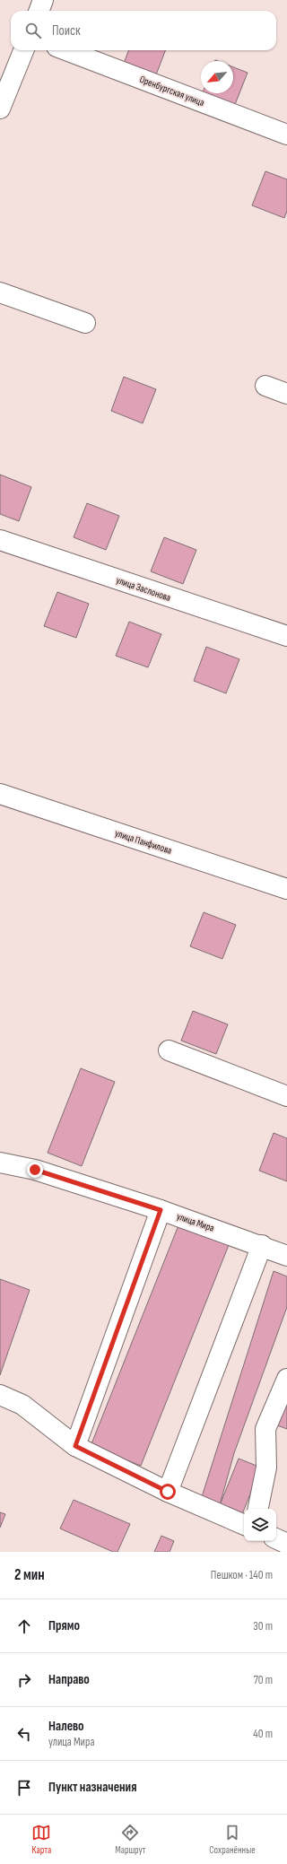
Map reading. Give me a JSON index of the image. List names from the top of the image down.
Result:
{
  "streets": {
    "street": [
      "Оренбургская улица",
      "улица Заслонова",
      "улица Панфилова",
      "улица Мира"
    ]
  },
  "north": "bottom left",
  "page": {
    "search": "Поиск",
    "heading": ["2 мин", "Пешком · 140 m"],
    "list": [
      ["Прямо", "30 m"],
      ["Направо", "70 m"],
      ["Налево", "улица Мира", "40 m"],
      "Пункт назначения"
    ],
    "nav": ["Карта", "Маршрут", "Сохранённые"]
  }
}
